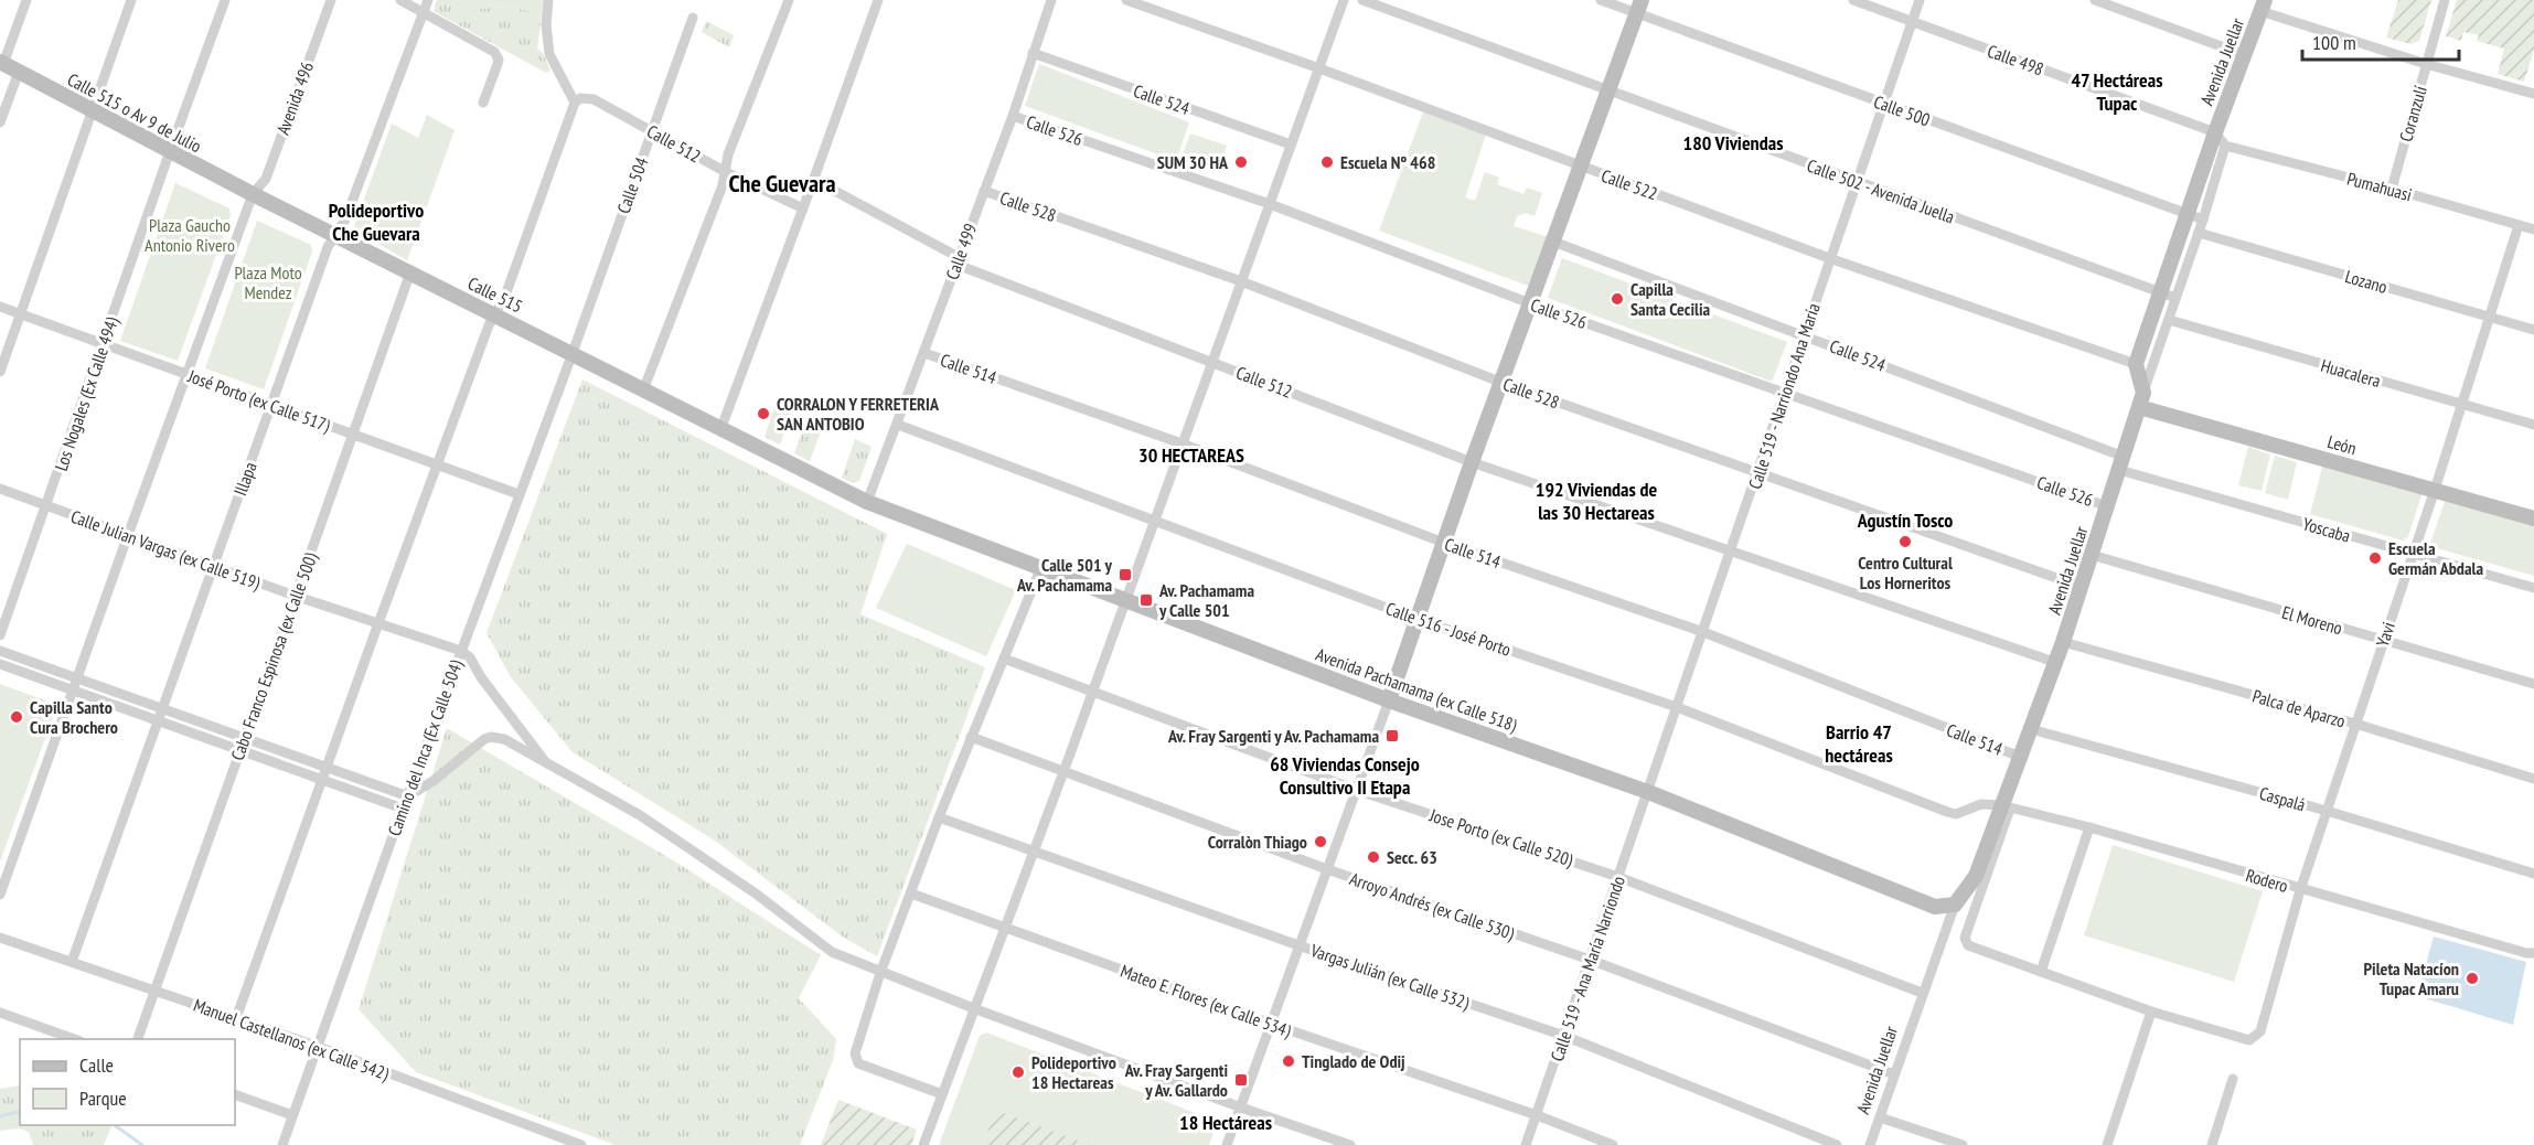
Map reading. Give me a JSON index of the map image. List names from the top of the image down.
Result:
{
  "streets": {
    "street": [
      "Calle 498",
      "Avenida Juellar",
      "Avenida 496",
      "Calle 524",
      "Calle 500",
      "Calle 515 o Av 9 de Julio",
      "Coranzulí",
      "Calle 526",
      "Calle 512",
      "Calle 522",
      "Calle 504",
      "Pumahuasi",
      "Calle 502 - Avenida Juella",
      "Calle 528",
      "Calle 499",
      "Lozano",
      "Calle 515",
      "Calle 514",
      "Huacalera",
      "Los Nogales (Ex Calle 494)",
      "Calle 519 - Narriondo Ana María",
      "José Porto (ex Calle 517)",
      "León",
      "Illapa",
      "Yoscaba",
      "Calle Julian Vargas (ex Calle 519)",
      "El Moreno",
      "Calle 516 - José Porto",
      "Yavi",
      "Cabo Franco Espinosa (ex Calle 500)",
      "Avenida Pachamama (ex Calle 518)",
      "Palca de Aparzo",
      "Camino del Inca (Ex Calle 504)",
      "Caspalá",
      "Jose Porto (ex Calle 520)",
      "Rodero",
      "Arroyo Andrés (ex Calle 530)",
      "Calle 519 - Ana María Narriondo",
      "Vargas Julián (ex Calle 532)",
      "Mateo E. Flores (ex Calle 534)",
      "Manuel Castellanos (ex Calle 542)"
    ]
  },
  "crossings": [
    ["Calle 498", "Avenida Juellar"],
    ["Calle 498", "Calle 519 - Narriondo Ana María"],
    ["Avenida Juellar", "Calle 524"],
    ["Avenida Juellar", "Calle 500"],
    ["Avenida Juellar", "Calle 526"],
    ["Avenida Juellar", "Calle 512"],
    ["Avenida Juellar", "Calle 522"],
    ["Avenida Juellar", "Calle 502 - Avenida Juella"],
    ["Avenida Juellar", "Calle 528"],
    ["Avenida Juellar", "Calle 514"],
    ["Avenida Juellar", "León"],
    ["Avenida Juellar", "Yoscaba"],
    ["Avenida Juellar", "El Moreno"],
    ["Avenida Juellar", "Calle 516 - José Porto"],
    ["Avenida Juellar", "Avenida Pachamama (ex Calle 518)"],
    ["Avenida Juellar", "Palca de Aparzo"],
    ["Avenida Juellar", "Caspalá"],
    ["Avenida Juellar", "Jose Porto (ex Calle 520)"],
    ["Avenida Juellar", "Rodero"],
    ["Avenida Juellar", "Arroyo Andrés (ex Calle 530)"],
    ["Avenida 496", "Calle 515 o Av 9 de Julio"],
    ["Avenida 496", "Calle 515"],
    ["Avenida 496", "José Porto (ex Calle 517)"],
    ["Avenida 496", "Calle Julian Vargas (ex Calle 519)"],
    ["Calle 524", "Calle 499"],
    ["Calle 524", "Calle 519 - Narriondo Ana María"],
    ["Calle 524", "Yoscaba"],
    ["Calle 500", "Calle 519 - Narriondo Ana María"],
    ["Calle 515 o Av 9 de Julio", "Calle 515"],
    ["Calle 515 o Av 9 de Julio", "Los Nogales (Ex Calle 494)"],
    ["Coranzulí", "Pumahuasi"],
    ["Calle 526", "Calle 499"],
    ["Calle 526", "Calle 519 - Narriondo Ana María"],
    ["Calle 512", "Calle 504"],
    ["Calle 512", "Calle 499"],
    ["Calle 512", "Calle 519 - Narriondo Ana María"],
    ["Calle 522", "Calle 519 - Narriondo Ana María"],
    ["Calle 504", "Calle 515"],
    ["Calle 504", "Camino del Inca (Ex Calle 504)"],
    ["Pumahuasi", "Yavi"],
    ["Calle 502 - Avenida Juella", "Calle 519 - Narriondo Ana María"],
    ["Calle 528", "Calle 499"],
    ["Calle 528", "Calle 519 - Narriondo Ana María"],
    ["Calle 499", "Calle 515"],
    ["Calle 499", "Calle 514"],
    ["Calle 499", "Calle 516 - José Porto"],
    ["Calle 499", "Avenida Pachamama (ex Calle 518)"],
    ["Lozano", "Yavi"],
    ["Calle 515", "Illapa"],
    ["Calle 515", "Cabo Franco Espinosa (ex Calle 500)"],
    ["Calle 515", "Avenida Pachamama (ex Calle 518)"],
    ["Calle 515", "Camino del Inca (Ex Calle 504)"],
    ["Calle 514", "Calle 519 - Narriondo Ana María"],
    ["Huacalera", "Yavi"],
    ["Los Nogales (Ex Calle 494)", "José Porto (ex Calle 517)"],
    ["Los Nogales (Ex Calle 494)", "Calle Julian Vargas (ex Calle 519)"],
    ["Calle 519 - Narriondo Ana María", "Calle 516 - José Porto"],
    ["Calle 519 - Narriondo Ana María", "Avenida Pachamama (ex Calle 518)"],
    ["Calle 519 - Narriondo Ana María", "Calle 519 - Ana María Narriondo"],
    ["José Porto (ex Calle 517)", "Illapa"],
    ["José Porto (ex Calle 517)", "Cabo Franco Espinosa (ex Calle 500)"],
    ["José Porto (ex Calle 517)", "Camino del Inca (Ex Calle 504)"],
    ["León", "Yavi"],
    ["Illapa", "Calle Julian Vargas (ex Calle 519)"],
    ["Illapa", "Manuel Castellanos (ex Calle 542)"],
    ["Yoscaba", "Yavi"],
    ["Calle Julian Vargas (ex Calle 519)", "Cabo Franco Espinosa (ex Calle 500)"],
    ["Calle Julian Vargas (ex Calle 519)", "Camino del Inca (Ex Calle 504)"],
    ["El Moreno", "Yavi"],
    ["Calle 516 - José Porto", "Rodero"],
    ["Yavi", "Palca de Aparzo"],
    ["Yavi", "Caspalá"],
    ["Yavi", "Rodero"],
    ["Cabo Franco Espinosa (ex Calle 500)", "Manuel Castellanos (ex Calle 542)"],
    ["Avenida Pachamama (ex Calle 518)", "Calle 519 - Ana María Narriondo"],
    ["Camino del Inca (Ex Calle 504)", "Manuel Castellanos (ex Calle 542)"],
    ["Jose Porto (ex Calle 520)", "Calle 519 - Ana María Narriondo"],
    ["Arroyo Andrés (ex Calle 530)", "Calle 519 - Ana María Narriondo"],
    ["Calle 519 - Ana María Narriondo", "Vargas Julián (ex Calle 532)"],
    ["Calle 519 - Ana María Narriondo", "Mateo E. Flores (ex Calle 534)"]
  ],
  "districts": [
    "47 Hectáreas Tupac",
    "180 Viviendas",
    "Che Guevara",
    "Polideportivo Che Guevara",
    "30 HECTAREAS",
    "192 Viviendas de las 30 Hectareas",
    "Agustín Tosco",
    "Barrio 47 hectáreas",
    "68 Viviendas Consejo Consultivo II Etapa",
    "18 Hectáreas"
  ],
  "parks": ["Plaza Gaucho Antonio Rivero", "Plaza Moto Mendez"],
  "places": {
    "other": [
      "SUM 30 HA",
      "Escuela Nº 468",
      "Capilla Santa Cecilia",
      "CORRALON Y FERRETERIA SAN ANTOBIO",
      "Centro Cultural Los Horneritos",
      "Escuela Germán Abdala",
      "Capilla Santo Cura Brochero",
      "Corralòn Thiago",
      "Secc. 63",
      "Pileta Natacíon Tupac Amaru",
      "Tinglado de Odij",
      "Polideportivo 18 Hectareas"
    ],
    "transit": [
      "Calle 501 y Av. Pachamama",
      "Av. Pachamama y Calle 501",
      "Av. Fray Sargenti y Av. Pachamama",
      "Av. Fray Sargenti y Av. Gallardo"
    ]
  },
  "legend": ["Calle", "Parque"],
  "scale_bar": "100 m"
}
